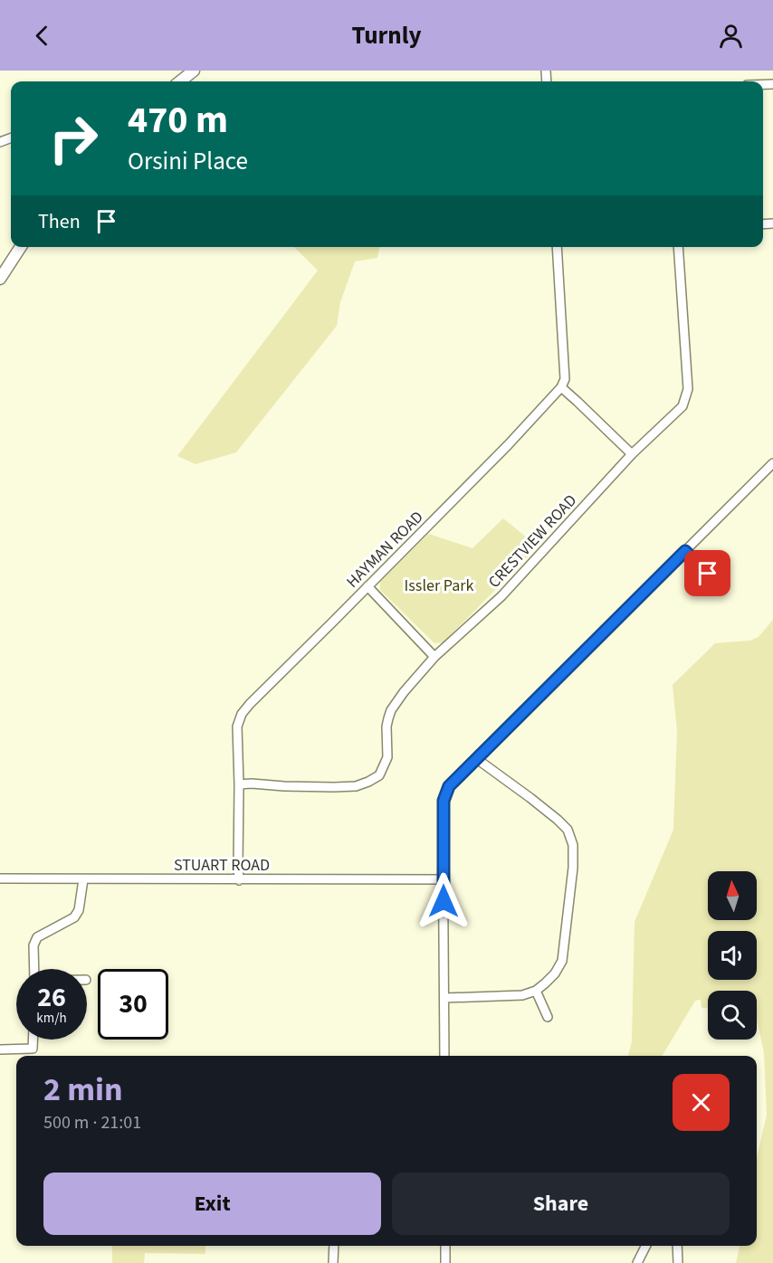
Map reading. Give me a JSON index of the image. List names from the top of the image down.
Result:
{
  "streets": {
    "street": ["CRESTVIEW ROAD", "HAYMAN ROAD", "STUART ROAD"]
  },
  "crossings": [
    ["CRESTVIEW ROAD", "HAYMAN ROAD"],
    ["HAYMAN ROAD", "STUART ROAD"]
  ],
  "parks": ["Issler Park"],
  "north": "top",
  "page": {
    "header": "Turnly",
    "turn": ["470 m", "Orsini Place"],
    "then": "Then",
    "speed": "26 km/h",
    "limit": "30",
    "heading": ["2 min", "500 m · 21:01"],
    "buttons": ["Exit", "Share"]
  }
}
